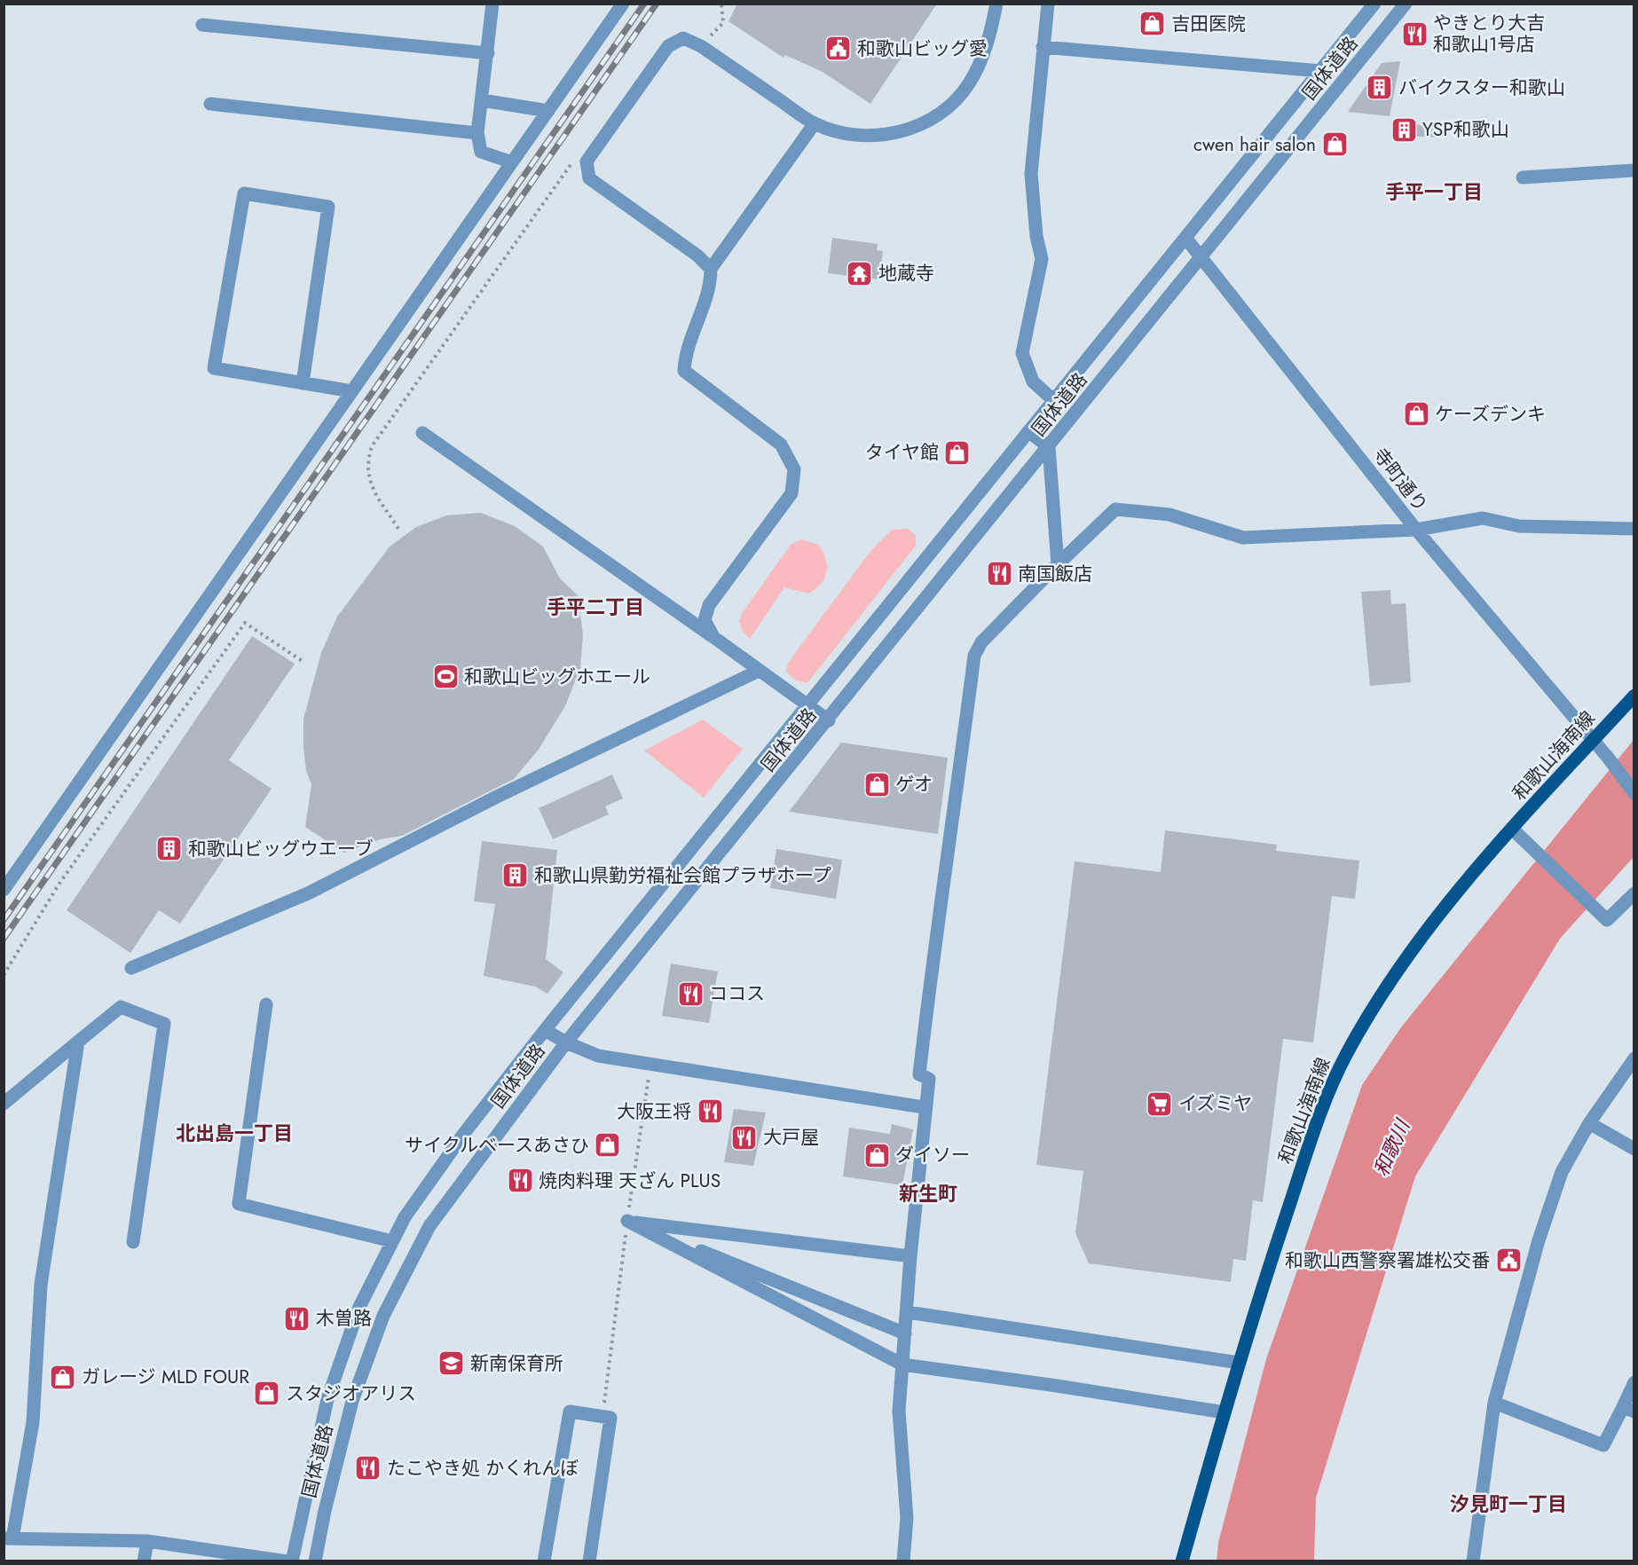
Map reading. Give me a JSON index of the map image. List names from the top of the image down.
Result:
{
  "streets": {
    "main road": ["和歌山海南線"],
    "street": ["国体道路", "寺町通り"]
  },
  "crossings": [
    ["国体道路", "寺町通り"],
    ["寺町通り", "和歌山海南線"]
  ],
  "districts": [
    "手平一丁目",
    "手平二丁目",
    "北出島一丁目",
    "新生町",
    "汐見町一丁目"
  ],
  "water": ["和歌川"],
  "places": {
    "shop": [
      "吉田医院",
      "cwen hair salon",
      "ケーズデンキ",
      "タイヤ館",
      "ゲオ",
      "サイクルベースあさひ",
      "ダイソー",
      "ガレージ MLD FOUR",
      "スタジオアリス"
    ],
    "restaurant": [
      "やきとり大吉 和歌山1号店",
      "南国飯店",
      "ココス",
      "大阪王将",
      "大戸屋",
      "焼肉料理 天ざん PLUS",
      "木曽路",
      "たこやき処 かくれんぼ"
    ],
    "public building": ["和歌山ビッグ愛", "和歌山西警察署雄松交番"],
    "building": [
      "バイクスター和歌山",
      "YSP和歌山",
      "和歌山ビッグウエーブ",
      "和歌山県勤労福祉会館プラザホープ"
    ],
    "temple": ["地蔵寺"],
    "sports": ["和歌山ビッグホエール"],
    "supermarket": ["イズミヤ"],
    "school or university": ["新南保育所"]
  }
}
